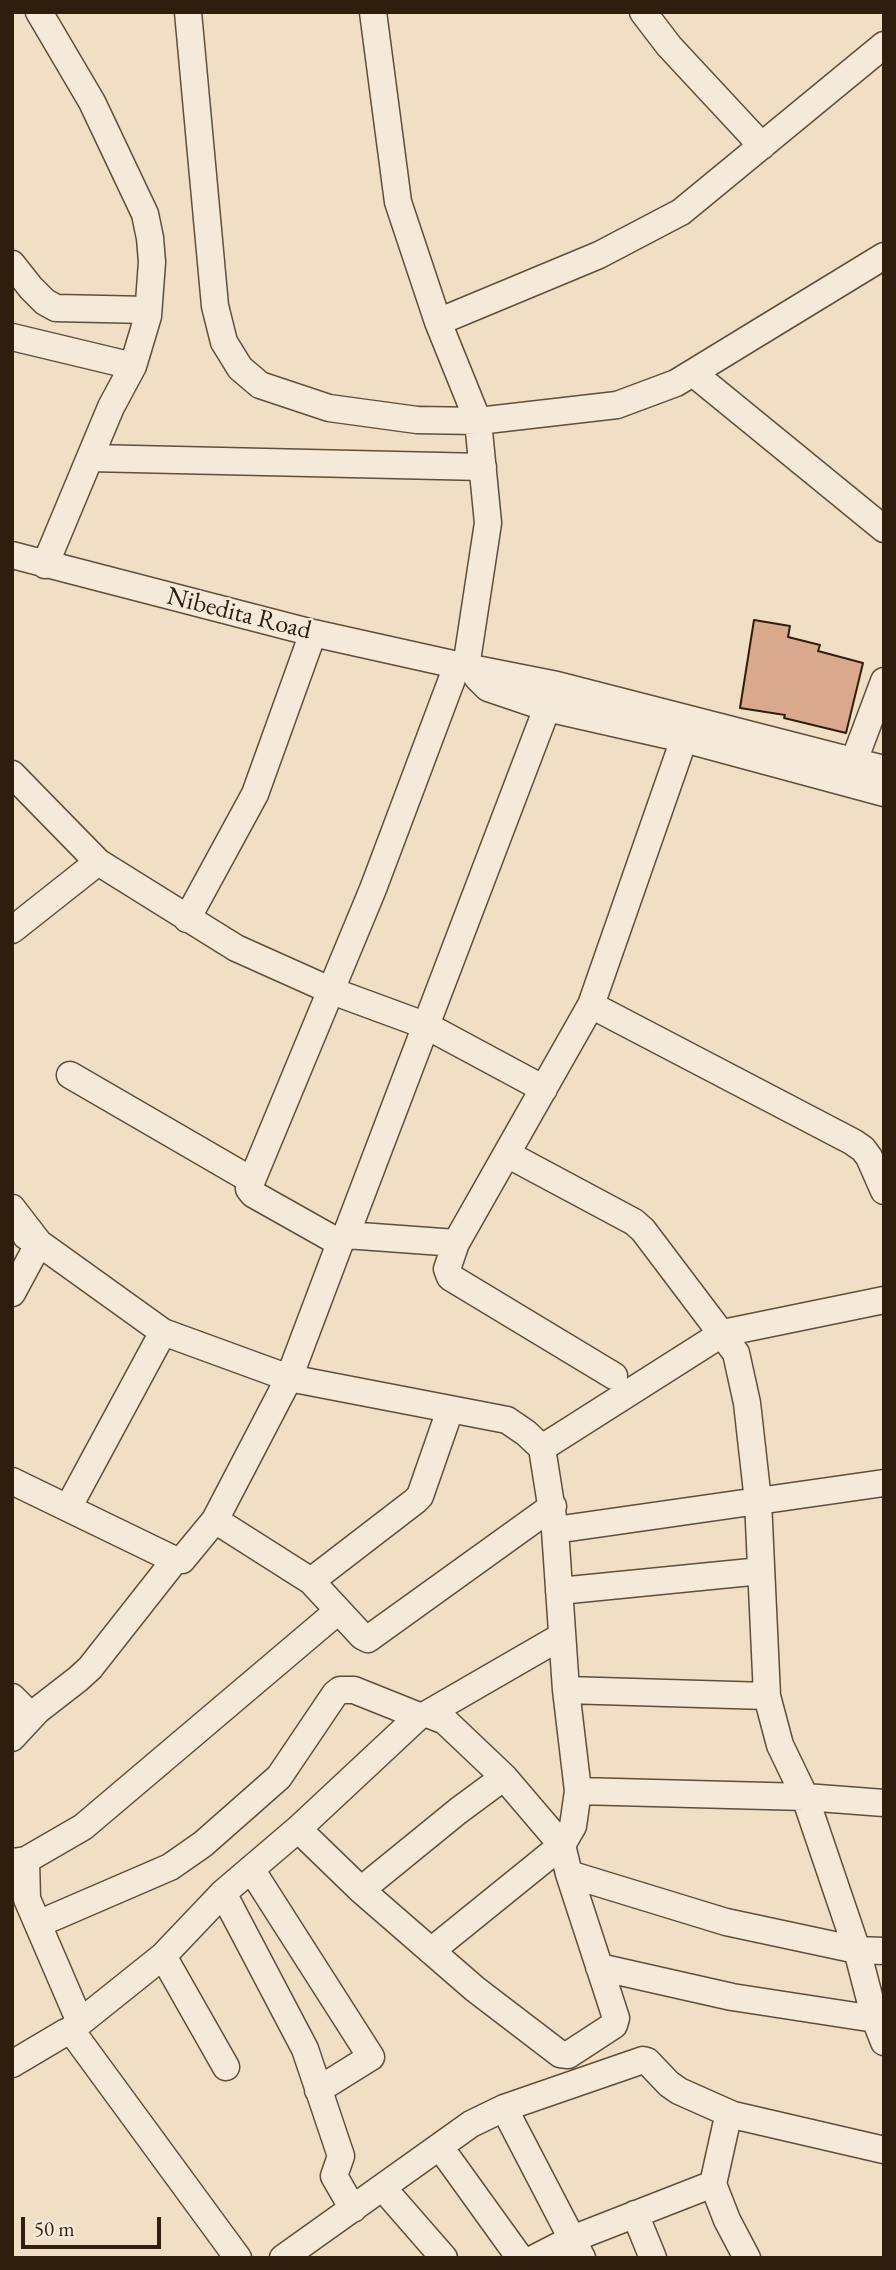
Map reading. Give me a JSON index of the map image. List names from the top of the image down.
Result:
{
  "streets": {
    "street": ["Nibedita Road"]
  },
  "scale_bar": "50 m"
}
